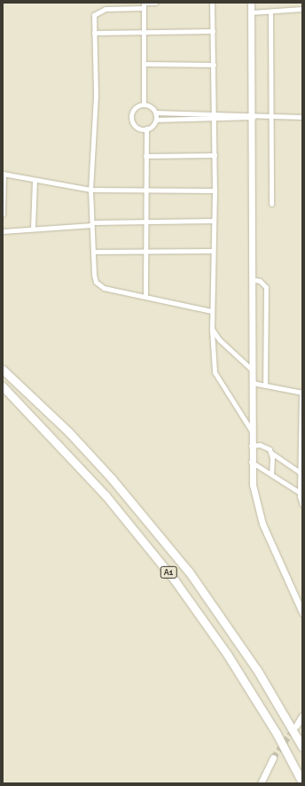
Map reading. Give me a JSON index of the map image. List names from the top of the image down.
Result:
{
  "streets": {
    "highway": ["A1"]
  }
}
